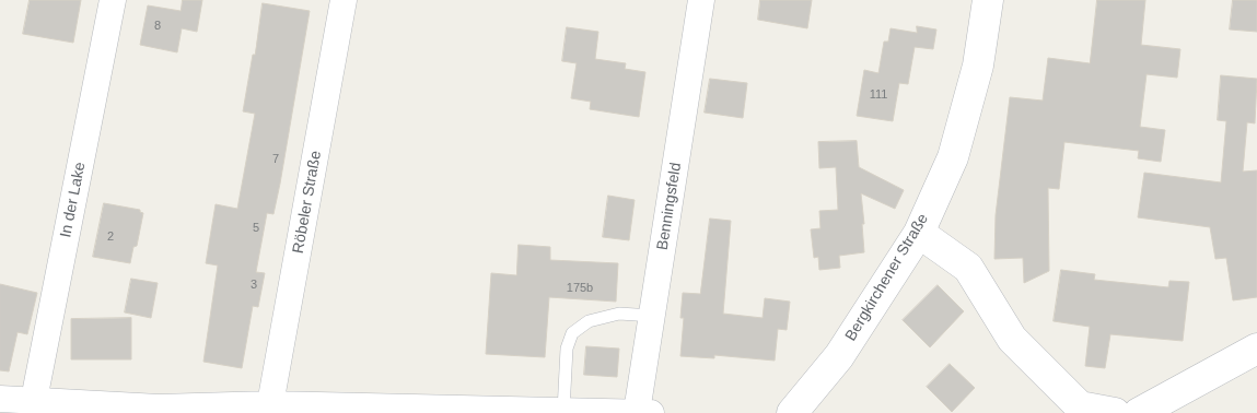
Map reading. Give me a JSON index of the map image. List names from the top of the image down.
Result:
{
  "streets": {
    "street": [
      "In der Lake",
      "Röbeler Straße",
      "Benningsfeld",
      "Bergkirchener Straße"
    ]
  },
  "house_numbers": [
    "8",
    "111",
    "7",
    "5",
    "2",
    "3",
    "175b"
  ]
}
